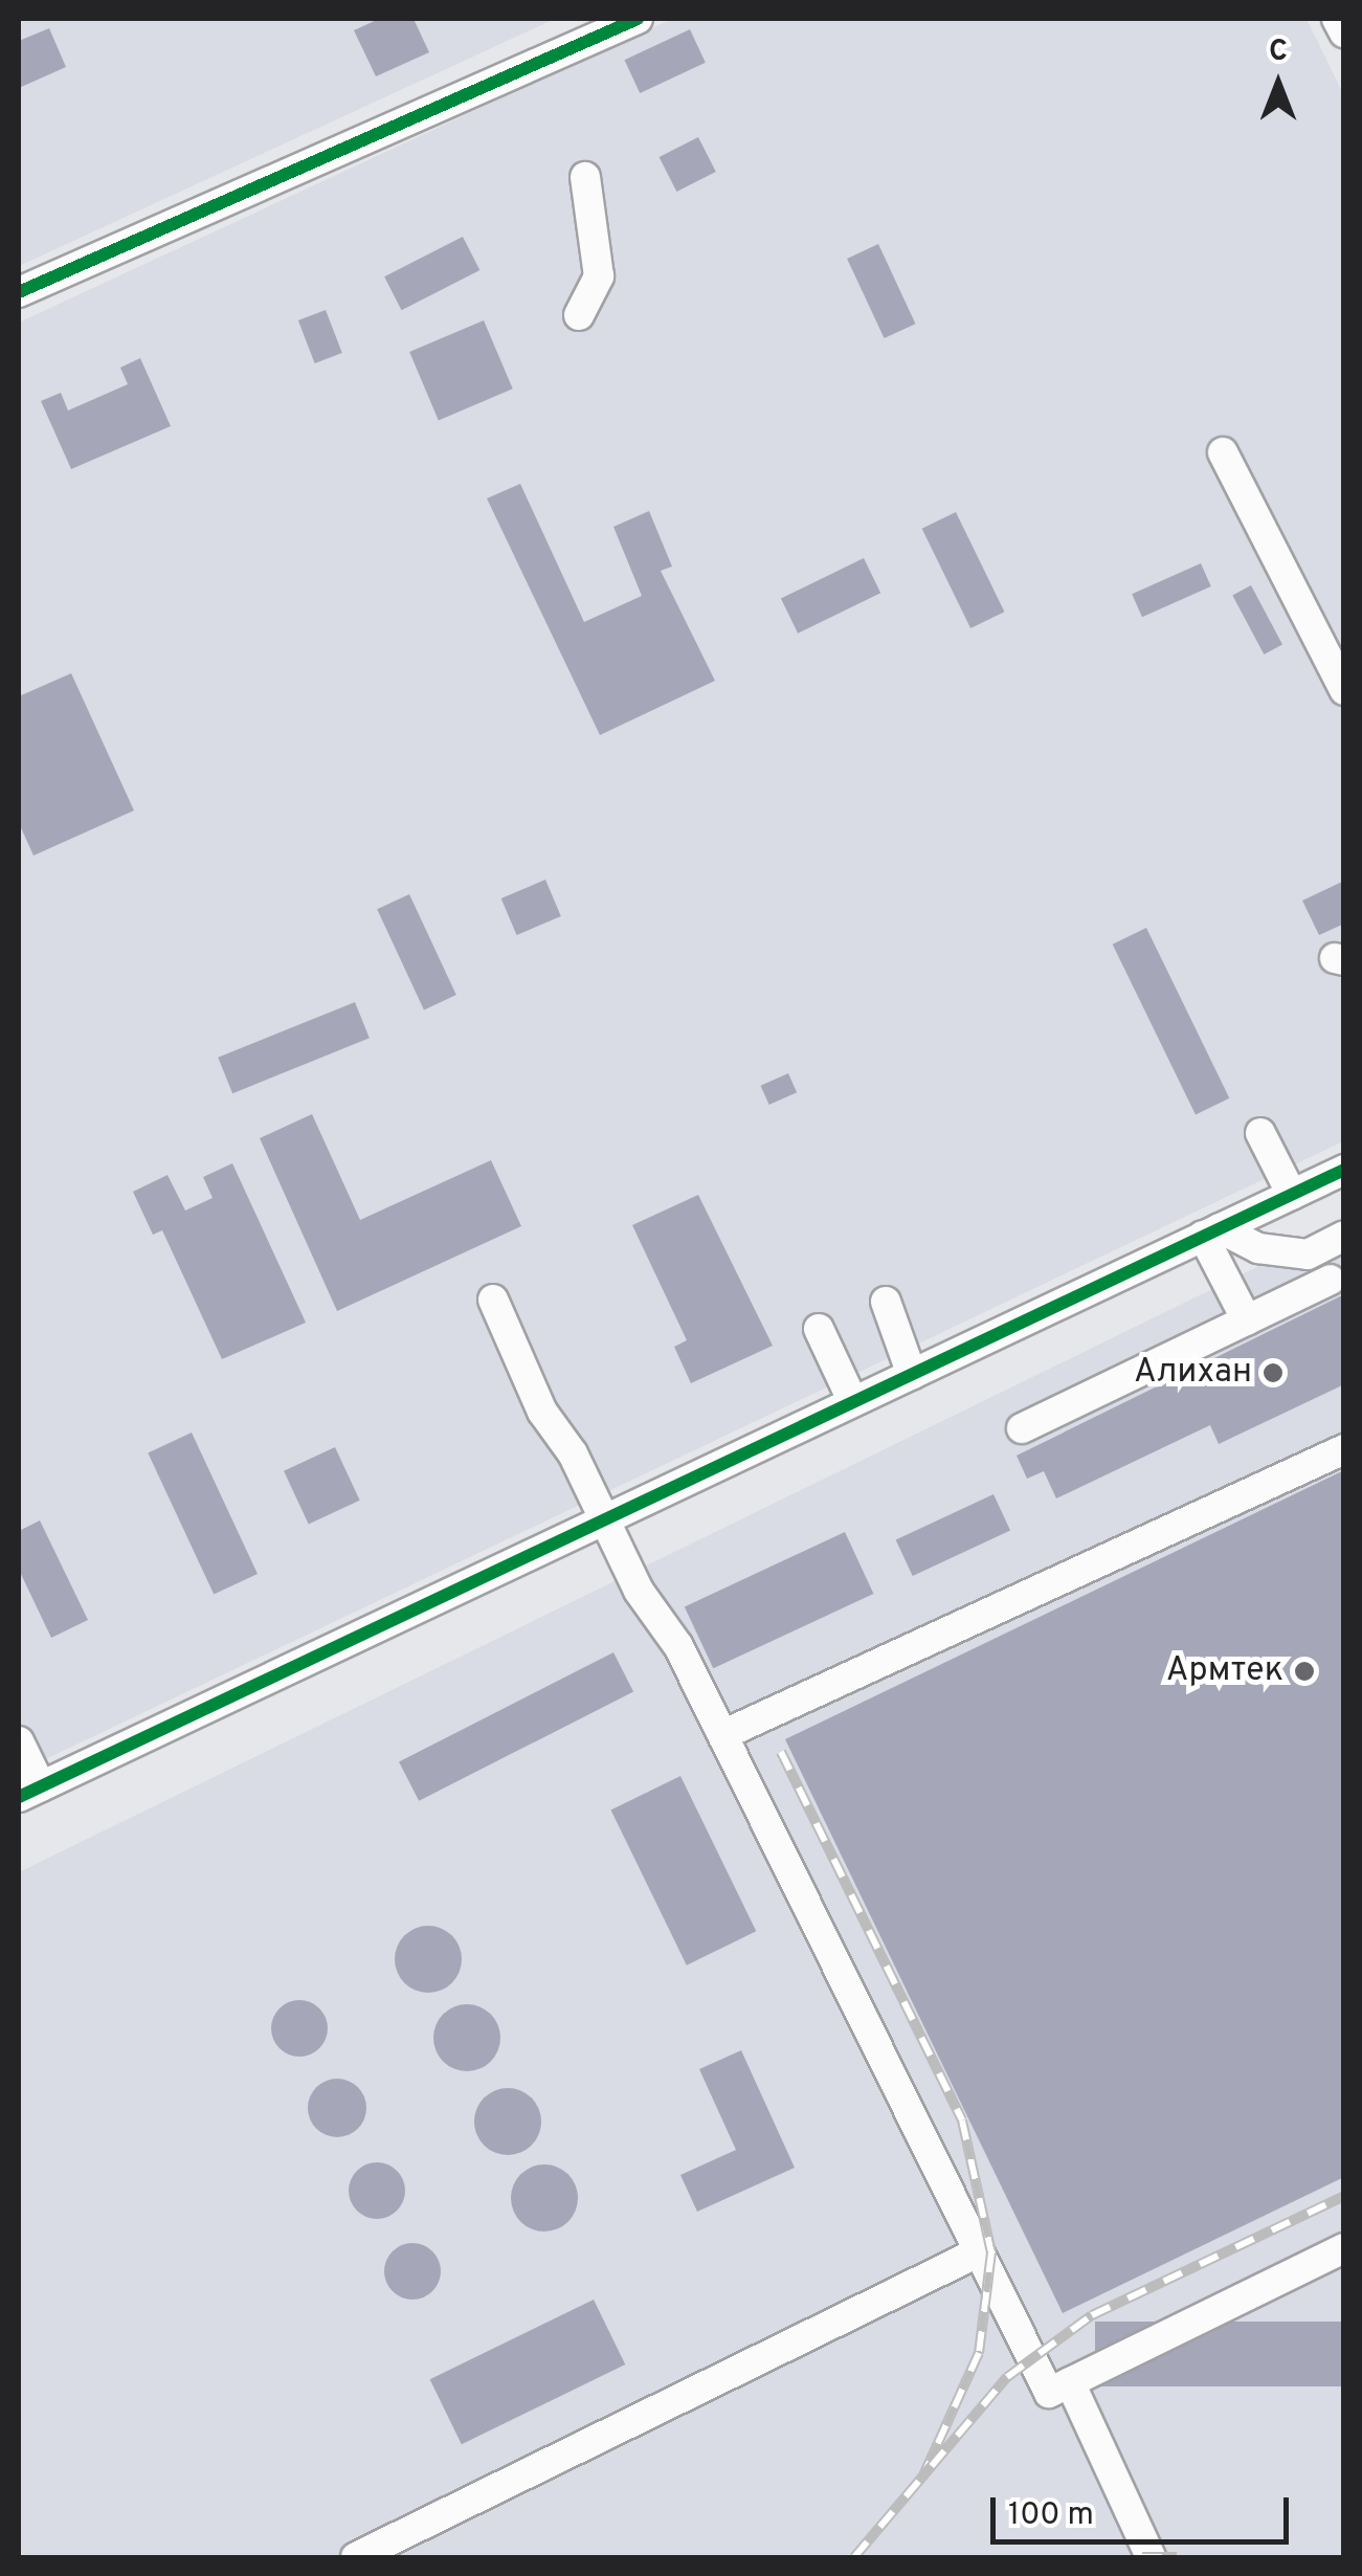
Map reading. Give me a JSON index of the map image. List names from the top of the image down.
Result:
{
  "places": ["Алихан", "Армтек"],
  "scale_bar": "100 m",
  "north": "top"
}
